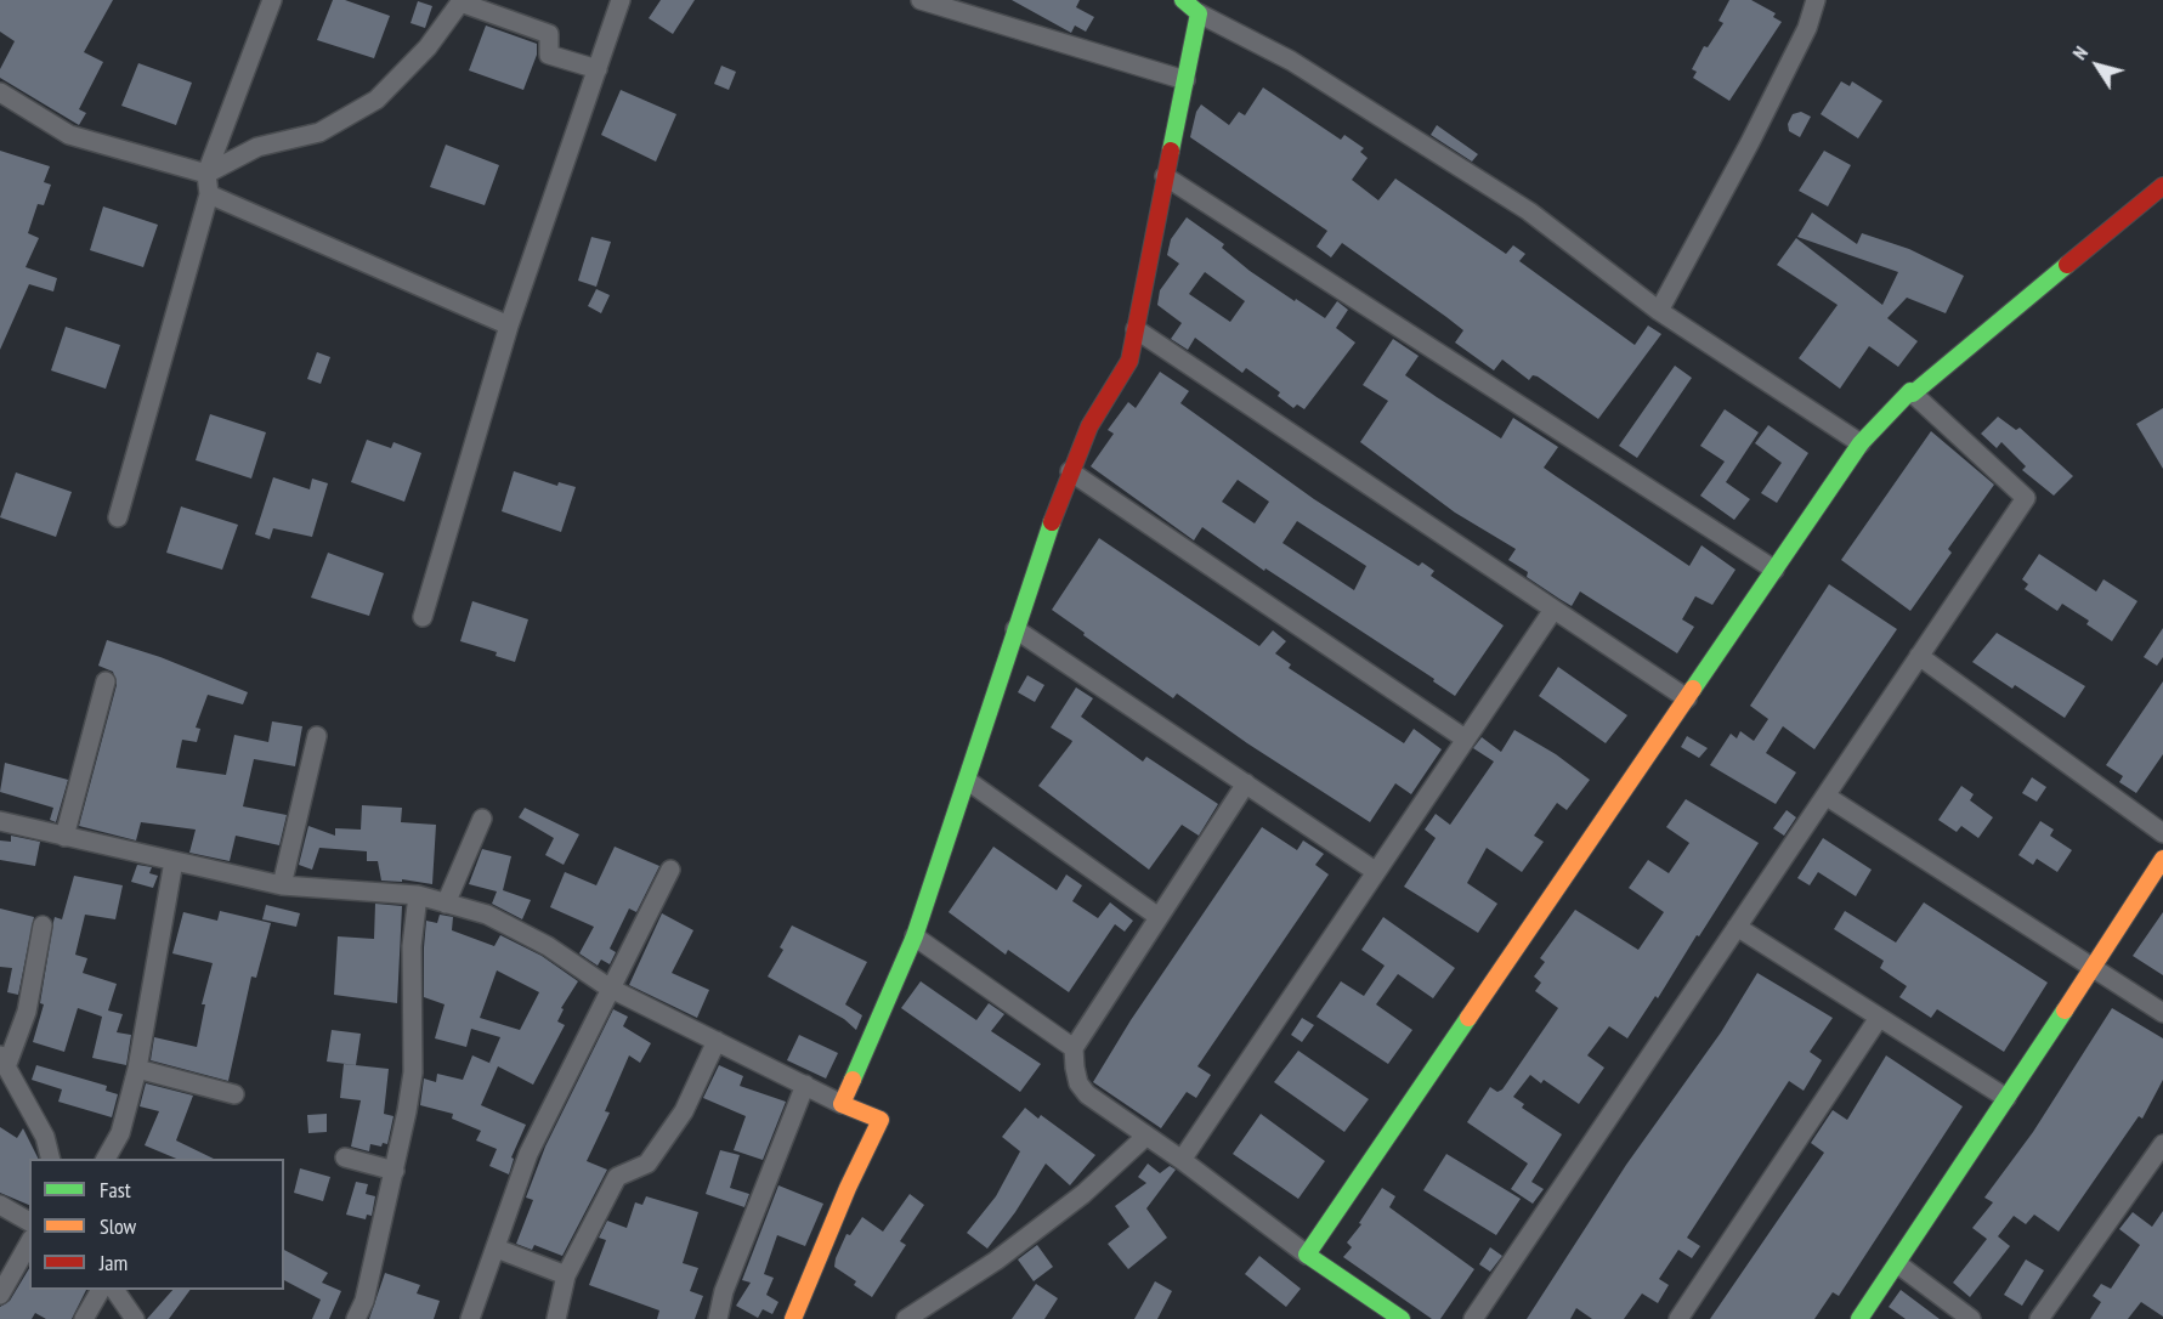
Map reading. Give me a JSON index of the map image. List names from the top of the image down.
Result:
{
  "legend": ["Fast", "Slow", "Jam"],
  "north": "top left"
}
